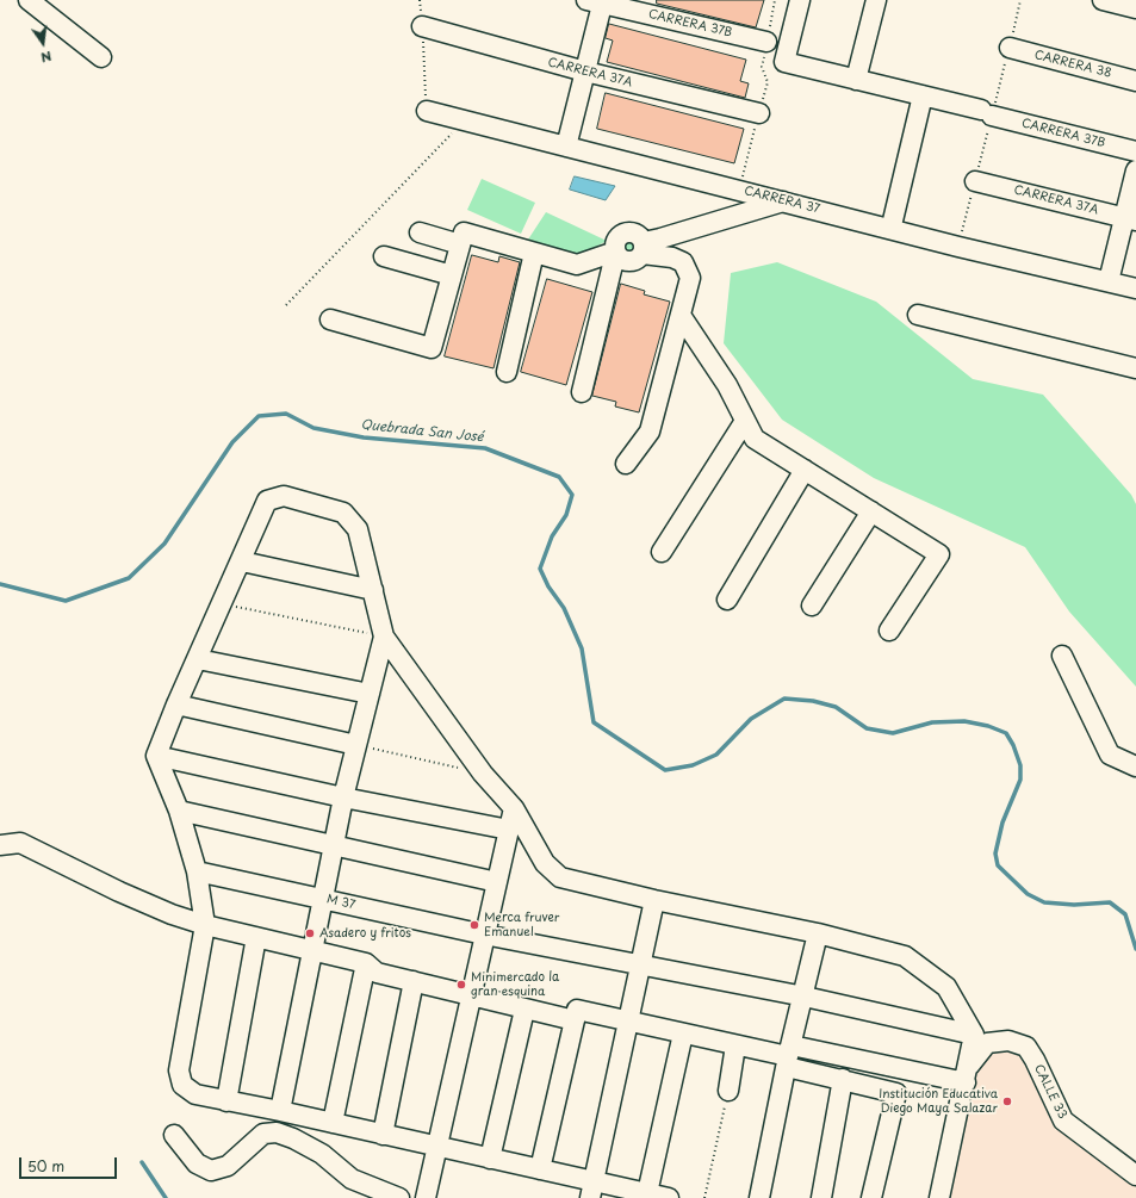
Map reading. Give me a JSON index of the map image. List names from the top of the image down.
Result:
{
  "streets": {
    "street": [
      "CARRERA 37B",
      "CARRERA 38",
      "CARRERA 37A",
      "CARRERA 37",
      "M 37",
      "CALLE 33"
    ]
  },
  "water": ["Quebrada San José"],
  "places": [
    "Merca fruver Emanuel",
    "Asadero y fritos",
    "Minimercado la gran esquina",
    "Institución Educativa Diego Maya Salazar"
  ],
  "scale_bar": "50 m",
  "north": "bottom"
}
